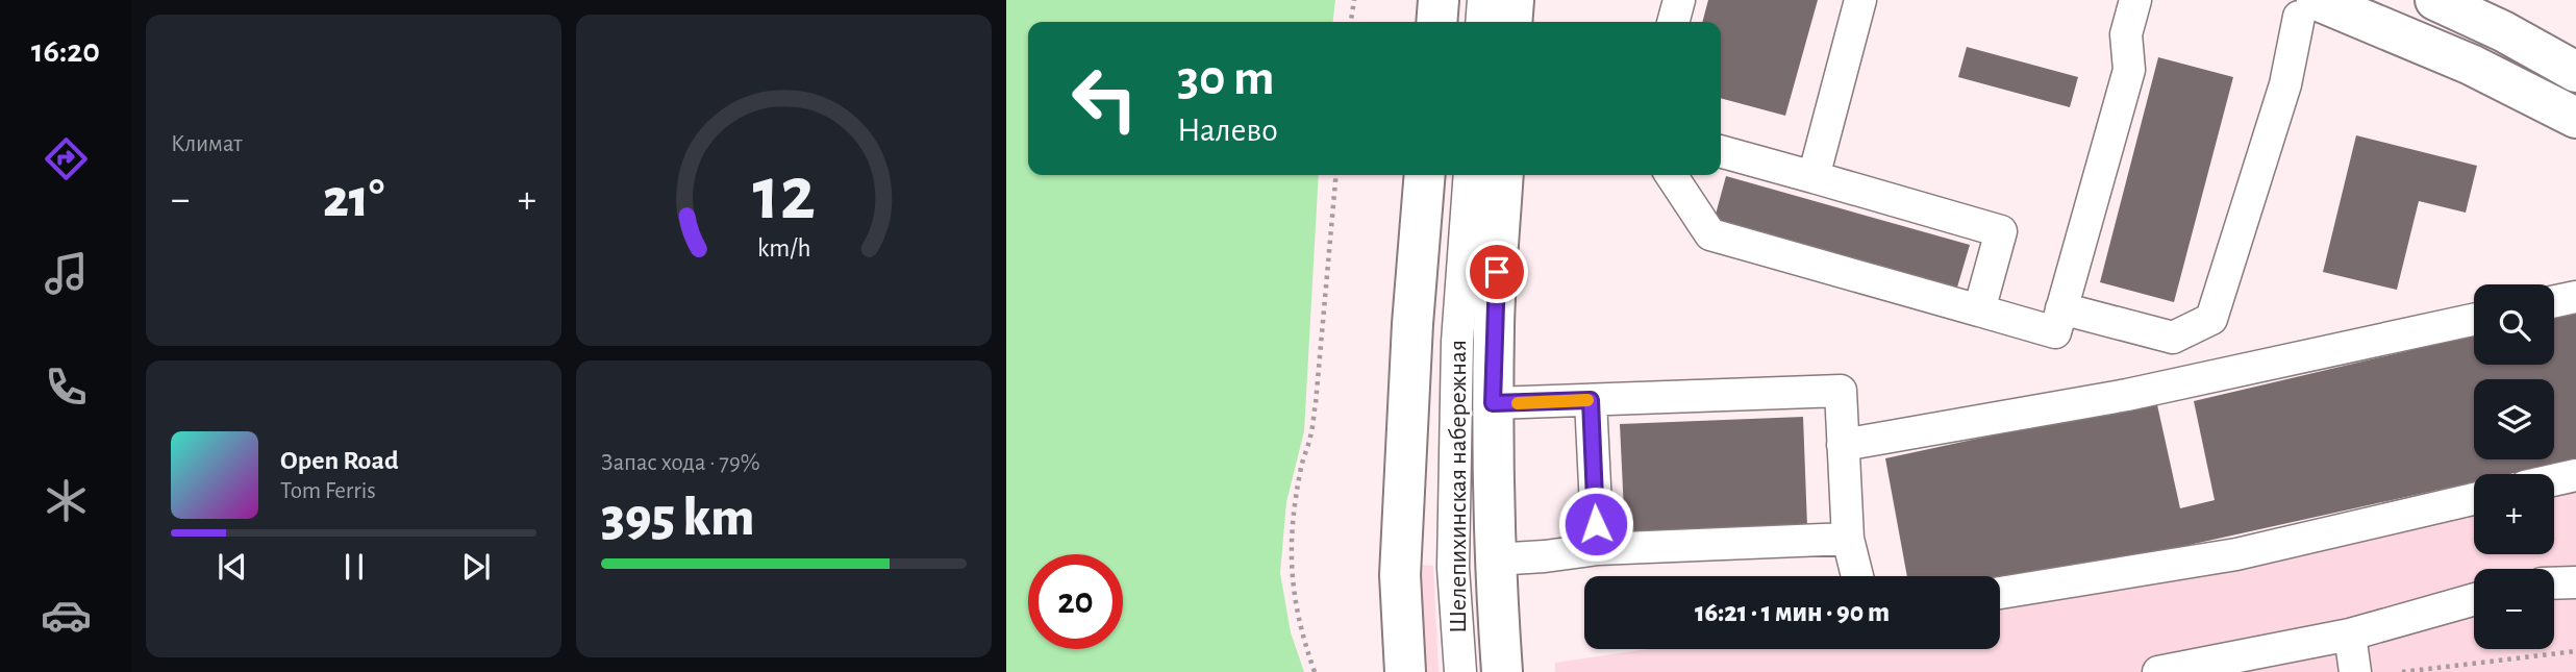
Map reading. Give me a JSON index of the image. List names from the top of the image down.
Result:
{
  "streets": {
    "main road": ["Шелепихинская набережная"]
  },
  "page": {
    "tabs": "16:20",
    "tile": [
      "Климат",
      ["Запас хода · 79%", "395 km"]
    ],
    "turn": ["30 m", "Налево"],
    "heat": ["−", "21°", "+"],
    "map_buttons": ["+", "−"],
    "song": ["Open Road", "Tom Ferris"],
    "limit": "20",
    "trip": "16:21 · 1 мин · 90 m",
    "gauge": ["12", "km/h"]
  }
}
